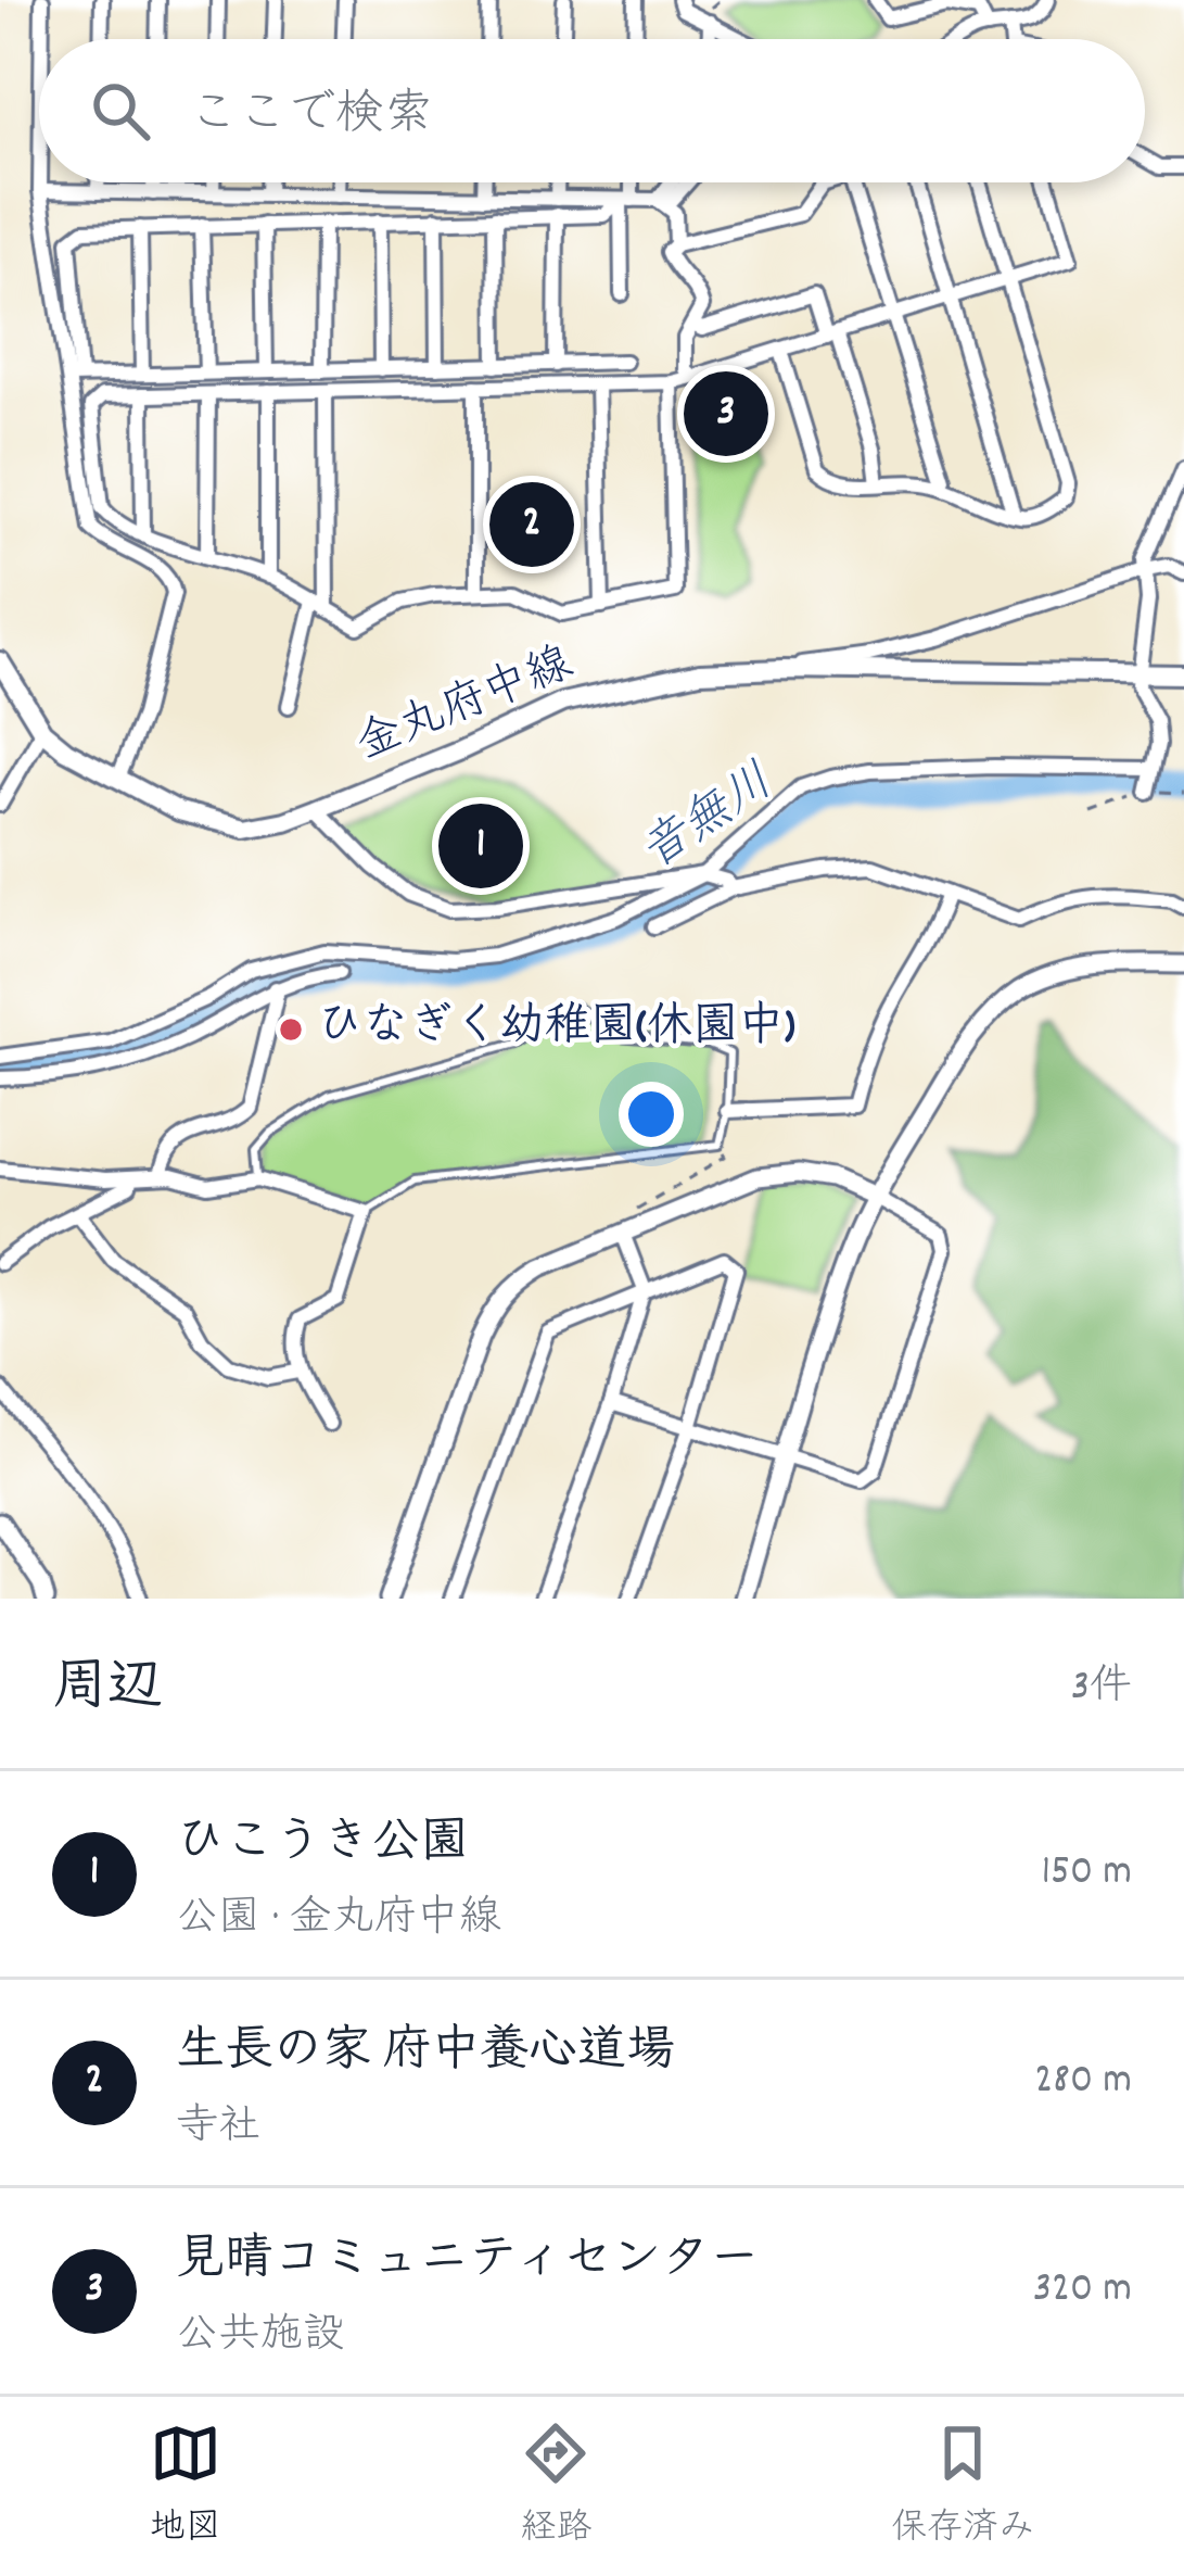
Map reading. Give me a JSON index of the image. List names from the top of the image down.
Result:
{
  "streets": {
    "main road": ["金丸府中線"]
  },
  "water": ["音無川"],
  "places": ["ひなぎく幼稚園(休園中)"],
  "page": {
    "search": "ここで検索",
    "pins": ["3", "2", "1"],
    "heading": ["周辺", "3件"],
    "list": [
      {
        "mark": "1",
        "name": "ひこうき公園",
        "note": "公園 · 金丸府中線",
        "value": "150 m"
      },
      {
        "mark": "2",
        "name": "生長の家 府中養心道場",
        "note": "寺社",
        "value": "280 m"
      },
      {
        "mark": "3",
        "name": "見晴コミュニティセンター",
        "note": "公共施設",
        "value": "320 m"
      }
    ],
    "nav": ["地図", "経路", "保存済み"]
  }
}
